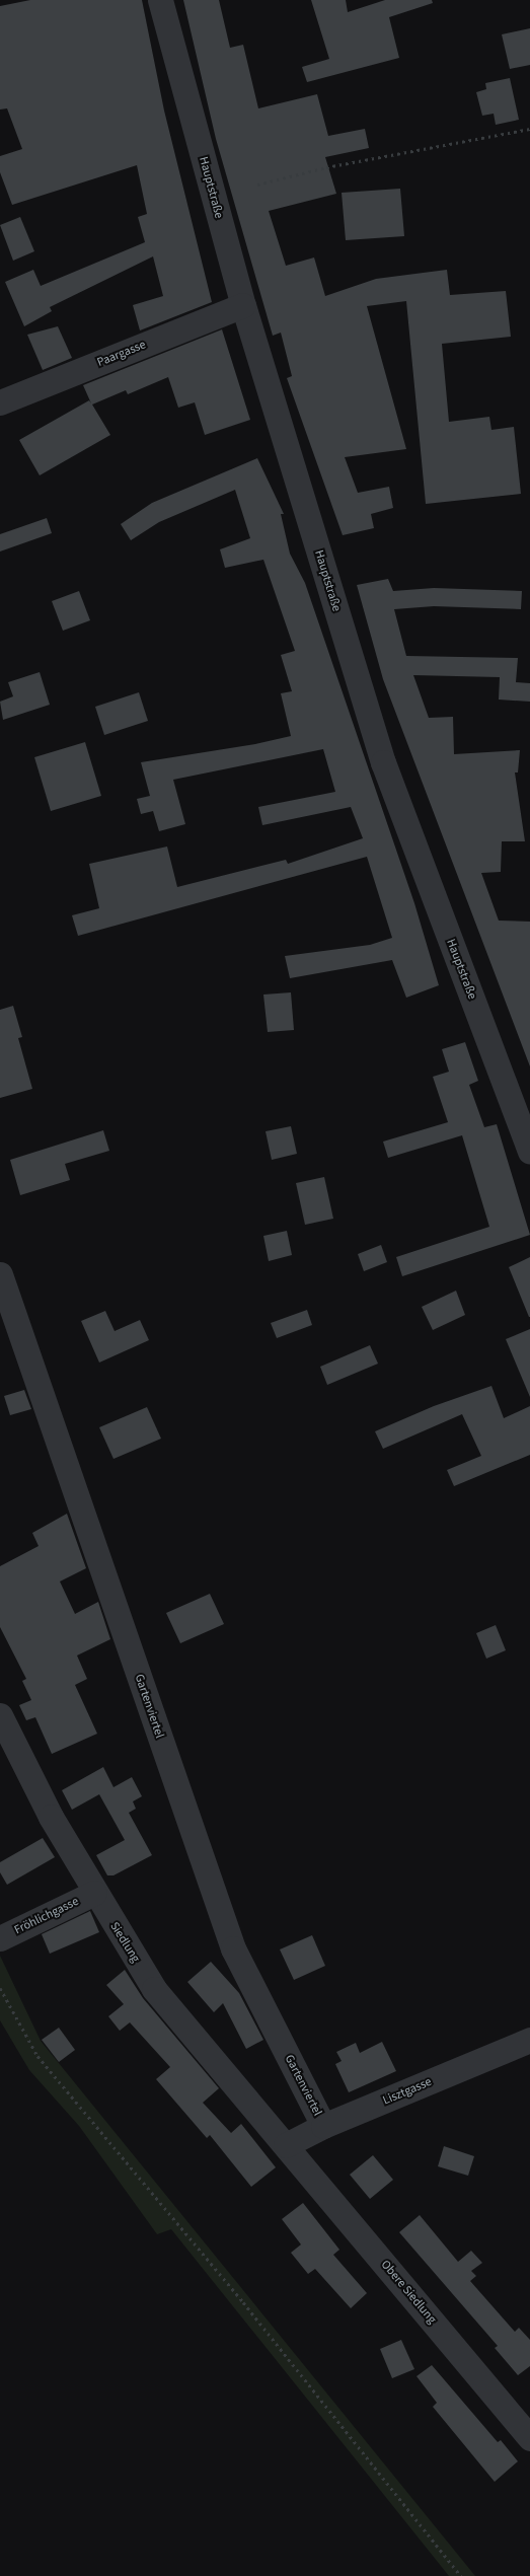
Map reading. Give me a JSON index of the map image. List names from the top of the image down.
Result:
{
  "streets": {
    "street": [
      "Hauptstraße",
      "Paargasse",
      "Gartenviertel",
      "Fröhlichgasse",
      "Siedlung",
      "Lisztgasse",
      "Obere Siedlung"
    ]
  },
  "crossings": [
    ["Hauptstraße", "Paargasse"],
    ["Gartenviertel", "Lisztgasse"],
    ["Fröhlichgasse", "Siedlung"],
    ["Siedlung", "Lisztgasse"],
    ["Siedlung", "Obere Siedlung"],
    ["Lisztgasse", "Obere Siedlung"]
  ]
}
